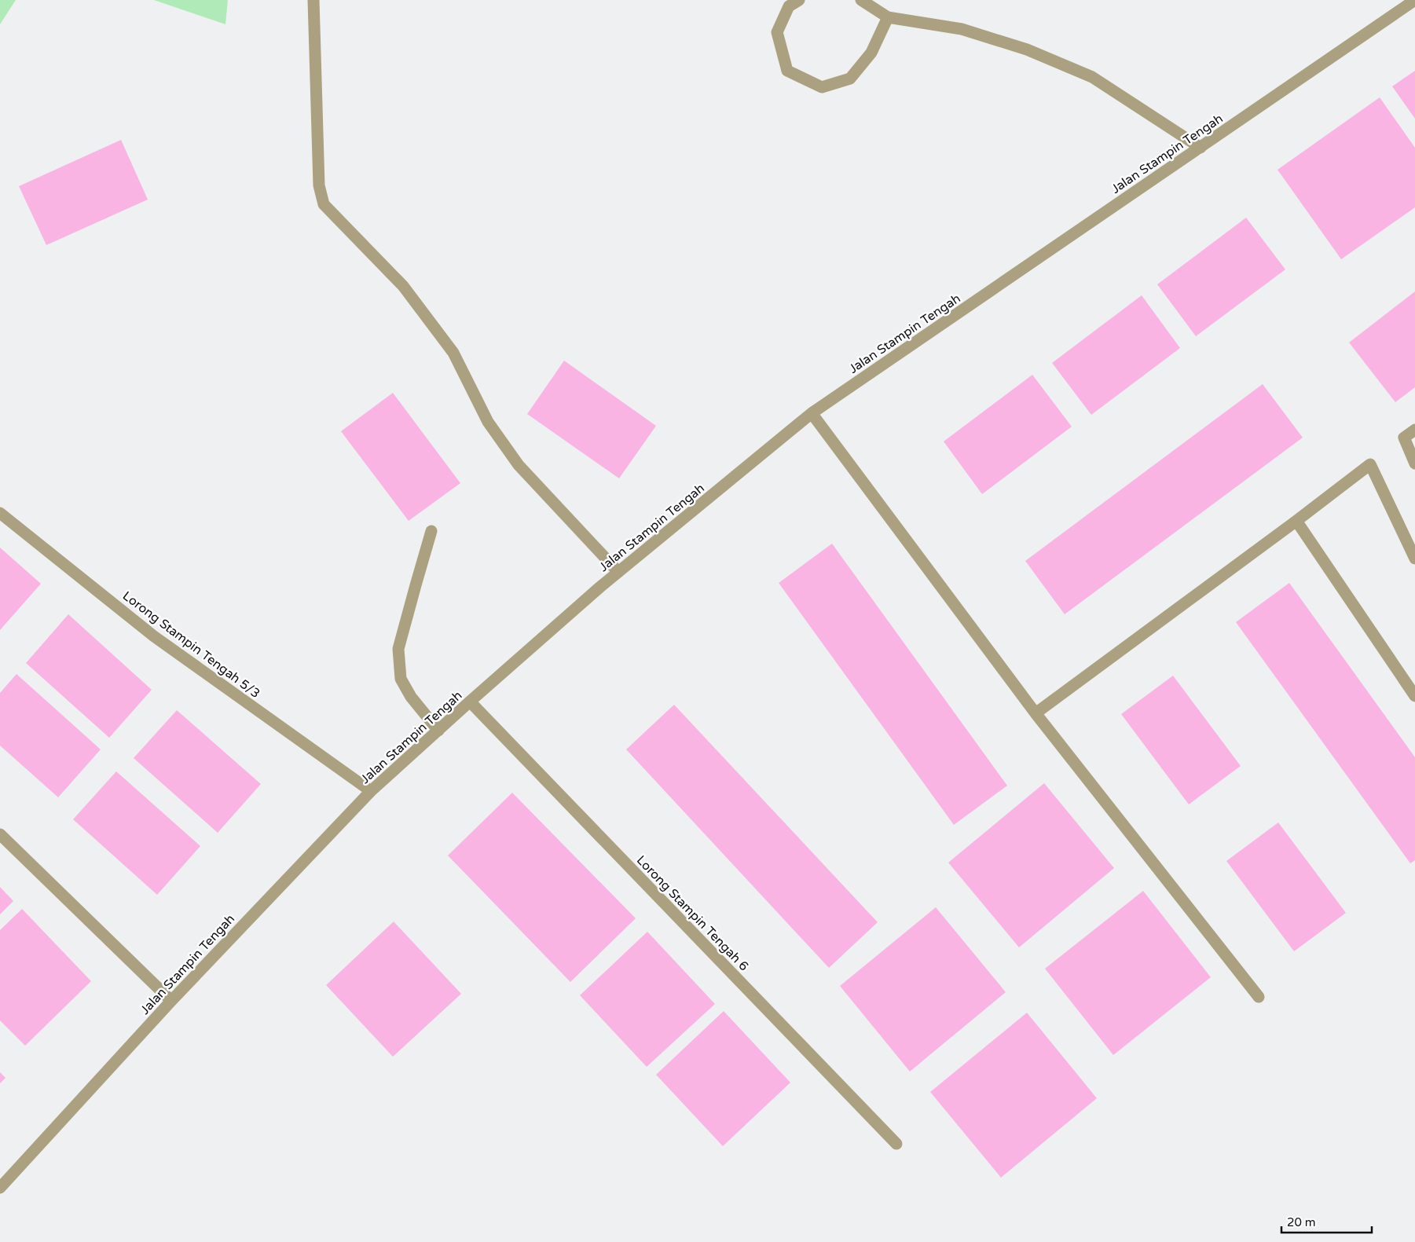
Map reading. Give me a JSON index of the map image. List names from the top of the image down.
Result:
{
  "streets": {
    "street": ["Jalan Stampin Tengah", "Lorong Stampin Tengah 5/3", "Lorong Stampin Tengah 6"]
  },
  "crossings": [
    ["Jalan Stampin Tengah", "Lorong Stampin Tengah 5/3"],
    ["Jalan Stampin Tengah", "Lorong Stampin Tengah 6"]
  ],
  "scale_bar": "20 m"
}
